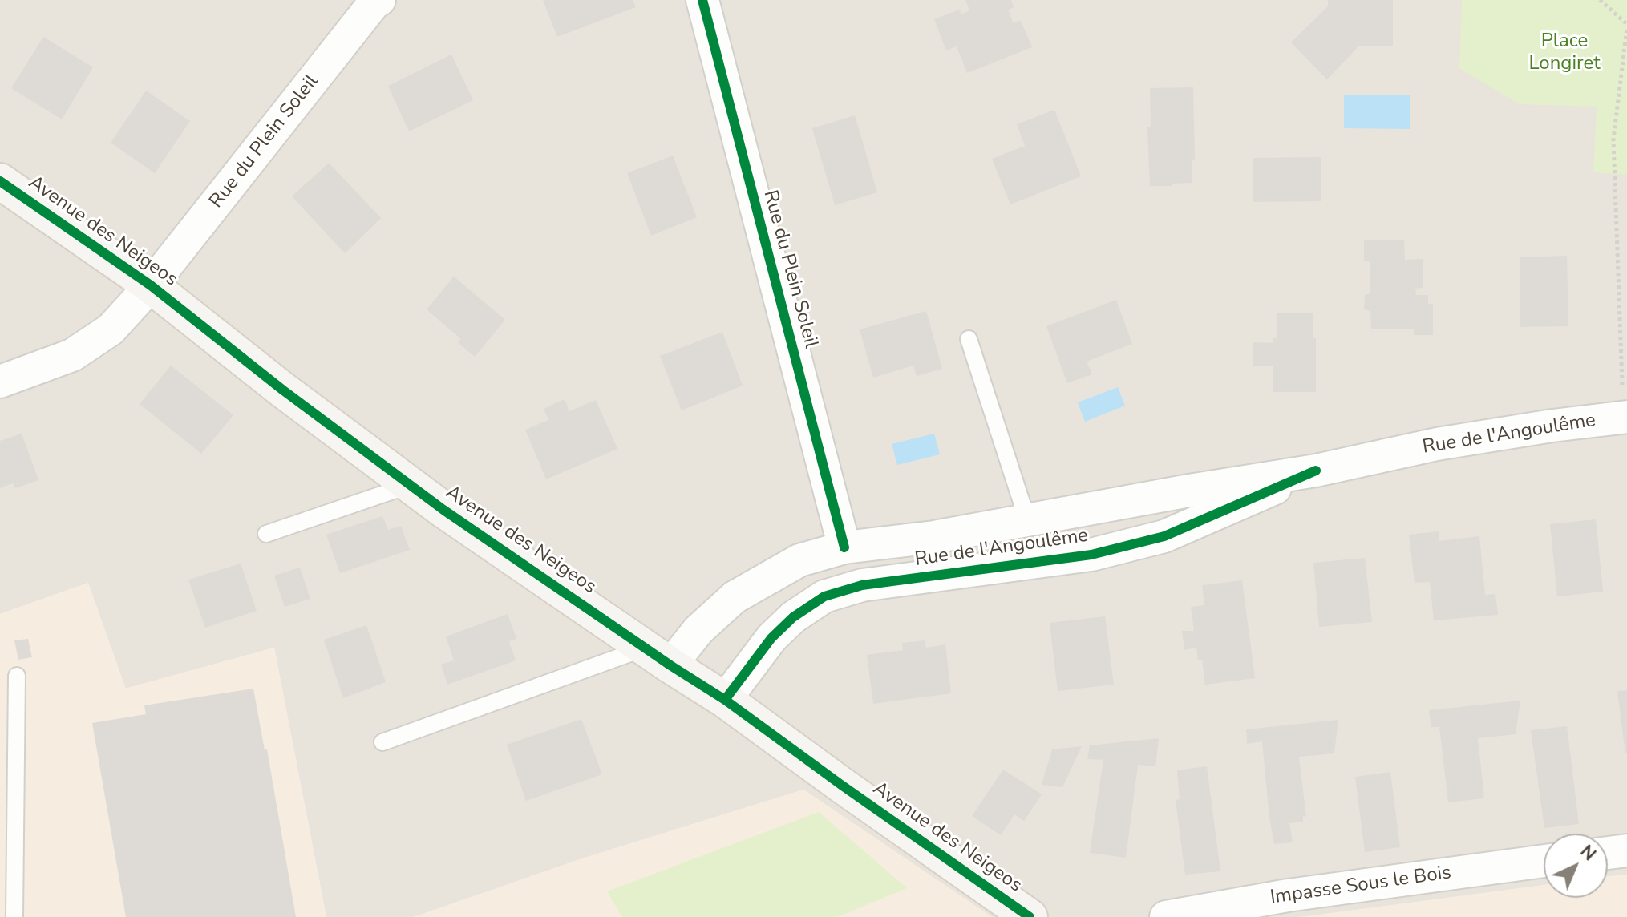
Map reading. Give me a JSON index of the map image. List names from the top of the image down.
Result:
{
  "streets": {
    "street": [
      "Rue du Plein Soleil",
      "Avenue des Neigeos",
      "Rue de l'Angoulême",
      "Impasse Sous le Bois"
    ]
  },
  "crossings": [
    ["Rue du Plein Soleil", "Avenue des Neigeos"],
    ["Rue du Plein Soleil", "Rue de l'Angoulême"],
    ["Avenue des Neigeos", "Rue de l'Angoulême"]
  ],
  "parks": ["Place Longiret"],
  "north": "top right"
}
